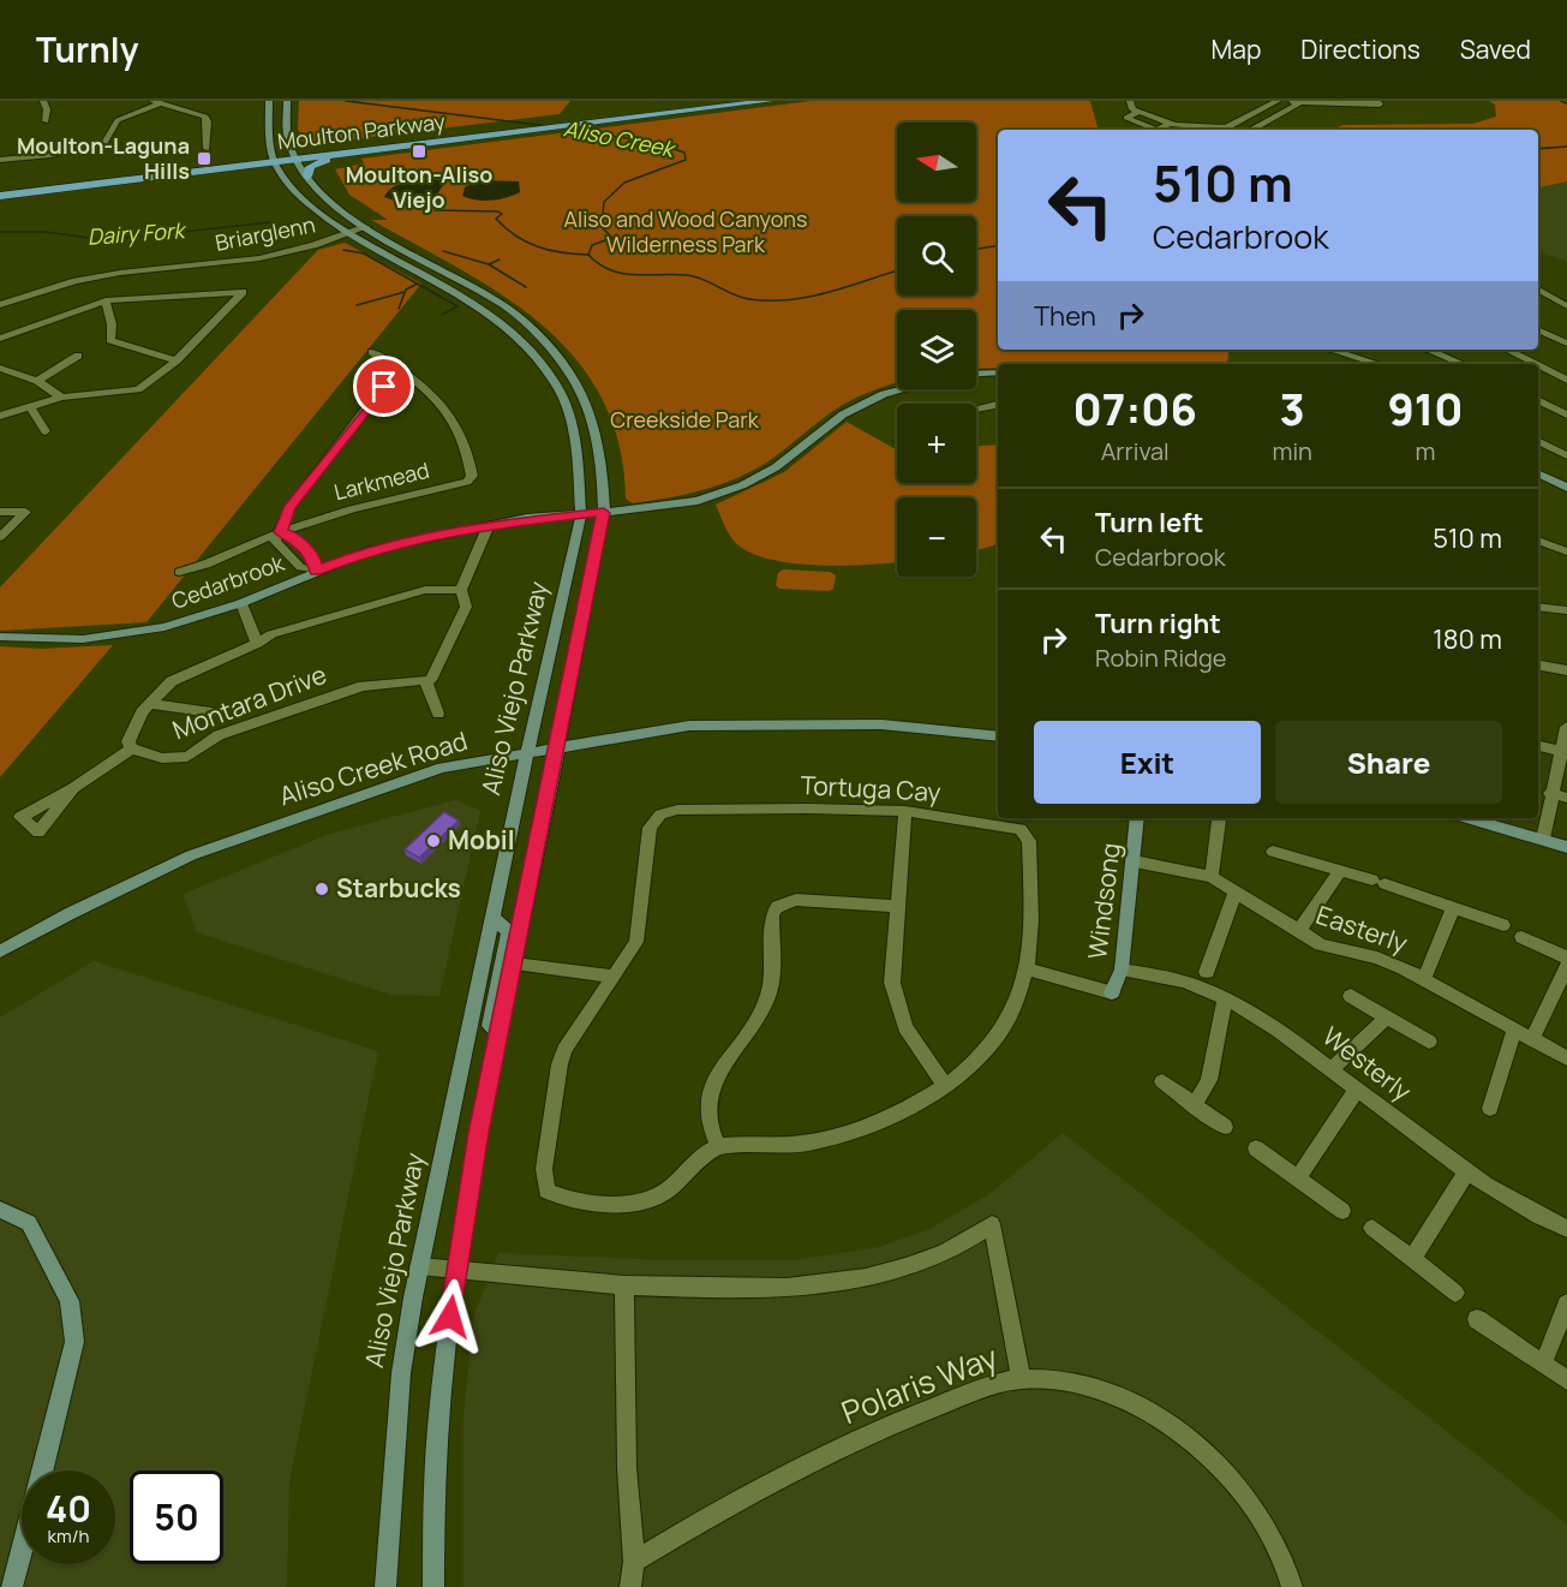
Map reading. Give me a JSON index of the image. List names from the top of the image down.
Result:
{
  "streets": {
    "main road": [
      "Moulton Parkway",
      "Cedarbrook",
      "Aliso Viejo Parkway",
      "Aliso Creek Road",
      "Windsong"
    ],
    "street": [
      "Briarglenn",
      "Larkmead",
      "Montara Drive",
      "Tortuga Cay",
      "Easterly",
      "Westerly",
      "Polaris Way"
    ]
  },
  "crossings": [
    ["Moulton Parkway", "Aliso Viejo Parkway"],
    ["Briarglenn", "Aliso Viejo Parkway"],
    ["Cedarbrook", "Aliso Viejo Parkway"],
    ["Aliso Viejo Parkway", "Aliso Creek Road"],
    ["Windsong", "Easterly"],
    ["Windsong", "Westerly"]
  ],
  "water": ["Aliso Creek", "Dairy Fork"],
  "parks": ["Aliso and Wood Canyons Wilderness Park", "Creekside Park"],
  "places": {
    "transit": ["Moulton-Aliso Viejo", "Moulton-Laguna Hills"],
    "other": ["Mobil", "Starbucks"]
  },
  "north": "left",
  "page": {
    "header": "Turnly",
    "nav": ["Map", "Directions", "Saved"],
    "map_buttons": ["+", "−"],
    "turn": ["510 m", "Cedarbrook"],
    "then": "Then",
    "eta": [
      "07:06",
      "Arrival",
      "3",
      "min",
      "910",
      "m"
    ],
    "list": [
      {
        "name": "Turn left",
        "note": "Cedarbrook",
        "value": "510 m"
      },
      {
        "name": "Turn right",
        "note": "Robin Ridge",
        "value": "180 m"
      }
    ],
    "buttons": ["Exit", "Share"],
    "speed": "40 km/h",
    "limit": "50"
  }
}
